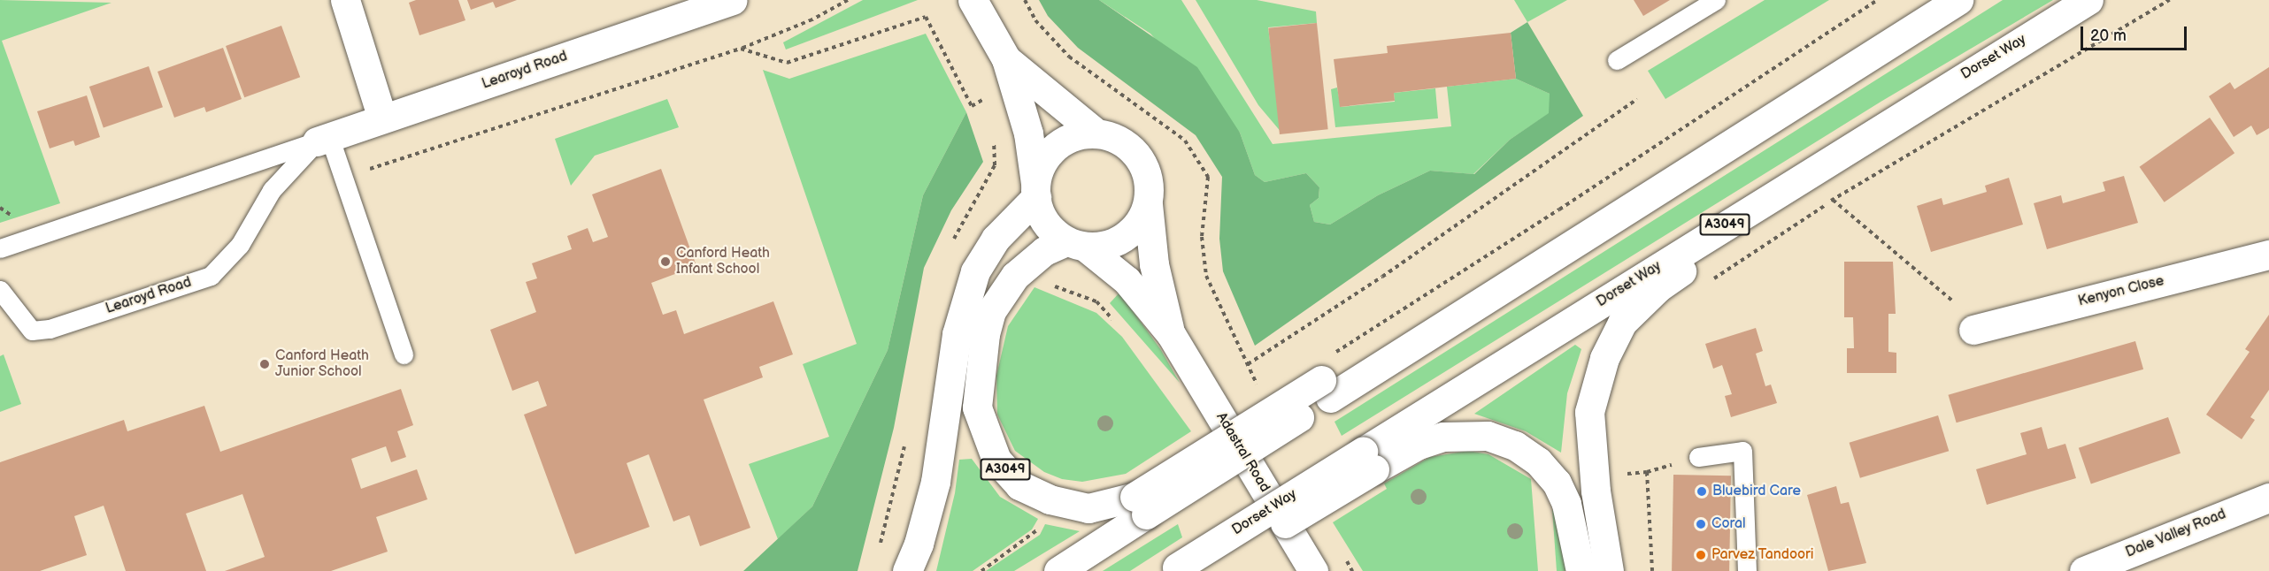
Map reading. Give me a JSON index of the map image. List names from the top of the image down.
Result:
{
  "streets": {
    "main road": [
      "Dorset Way",
      "Learoyd Road",
      "A3049",
      "Kenyon Close",
      "Adastral Road",
      "Dale Valley Road"
    ]
  },
  "crossings": [
    ["Dorset Way", "A3049"],
    ["A3049", "Adastral Road"]
  ],
  "places": [
    "Canford Heath Infant School",
    "Canford Heath Junior School",
    "Bluebird Care",
    "Coral",
    "Parvez Tandoori"
  ],
  "scale_bar": "20 m"
}
